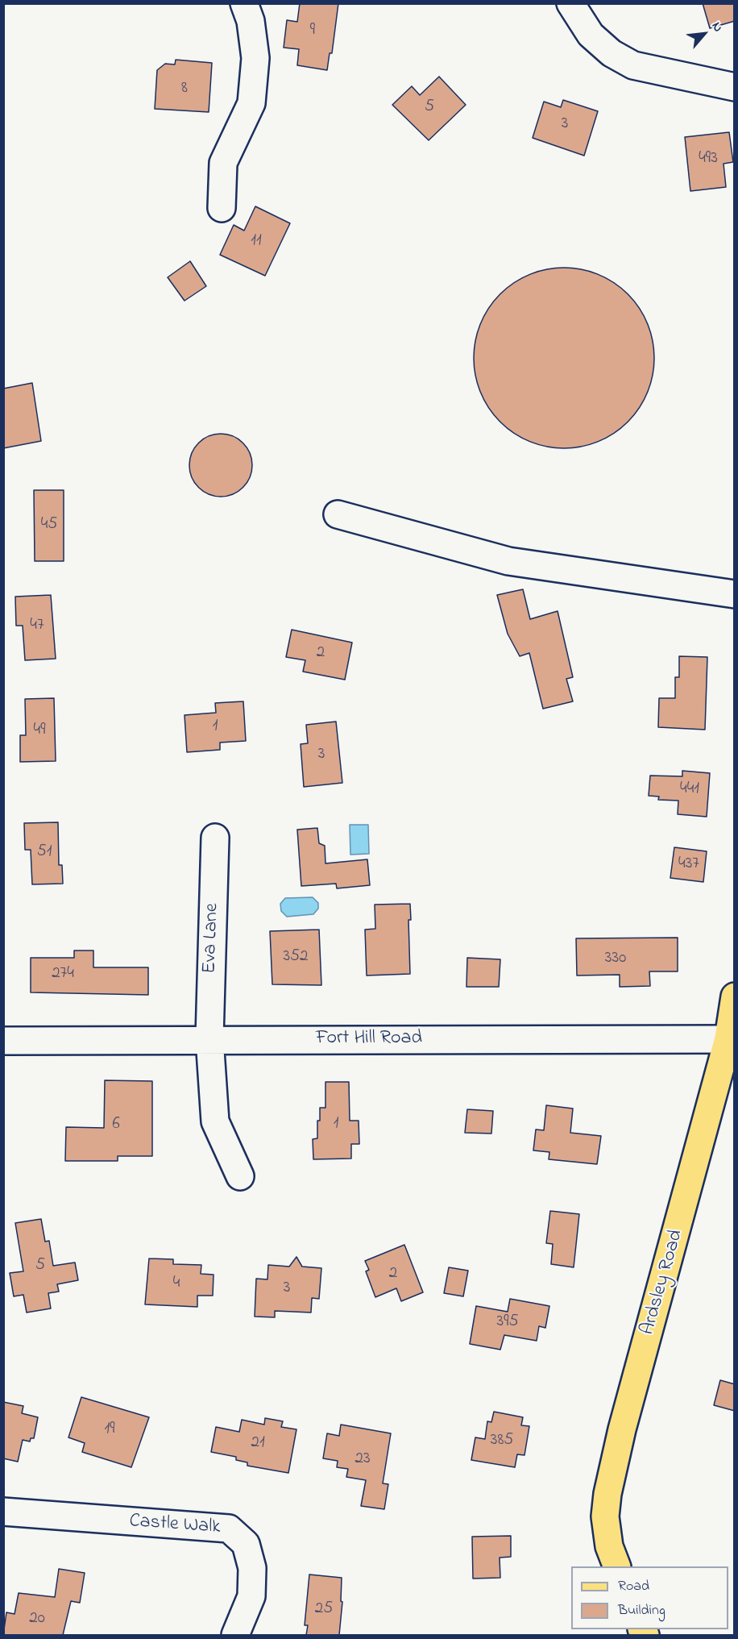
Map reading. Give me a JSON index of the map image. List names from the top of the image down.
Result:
{
  "streets": {
    "main road": ["Ardsley Road"],
    "street": ["Eva Lane", "Fort Hill Road", "Castle Walk"]
  },
  "crossings": [
    ["Eva Lane", "Fort Hill Road"],
    ["Fort Hill Road", "Ardsley Road"]
  ],
  "house_numbers": [
    "9",
    "8",
    "5",
    "3",
    "493",
    "11",
    "45",
    "47",
    "2",
    "1",
    "49",
    "3",
    "441",
    "51",
    "437",
    "352",
    "330",
    "274",
    "1",
    "6",
    "5",
    "2",
    "4",
    "3",
    "395",
    "19",
    "385",
    "21",
    "23",
    "25",
    "20"
  ],
  "legend": ["Road", "Building"],
  "north": "top right"
}
